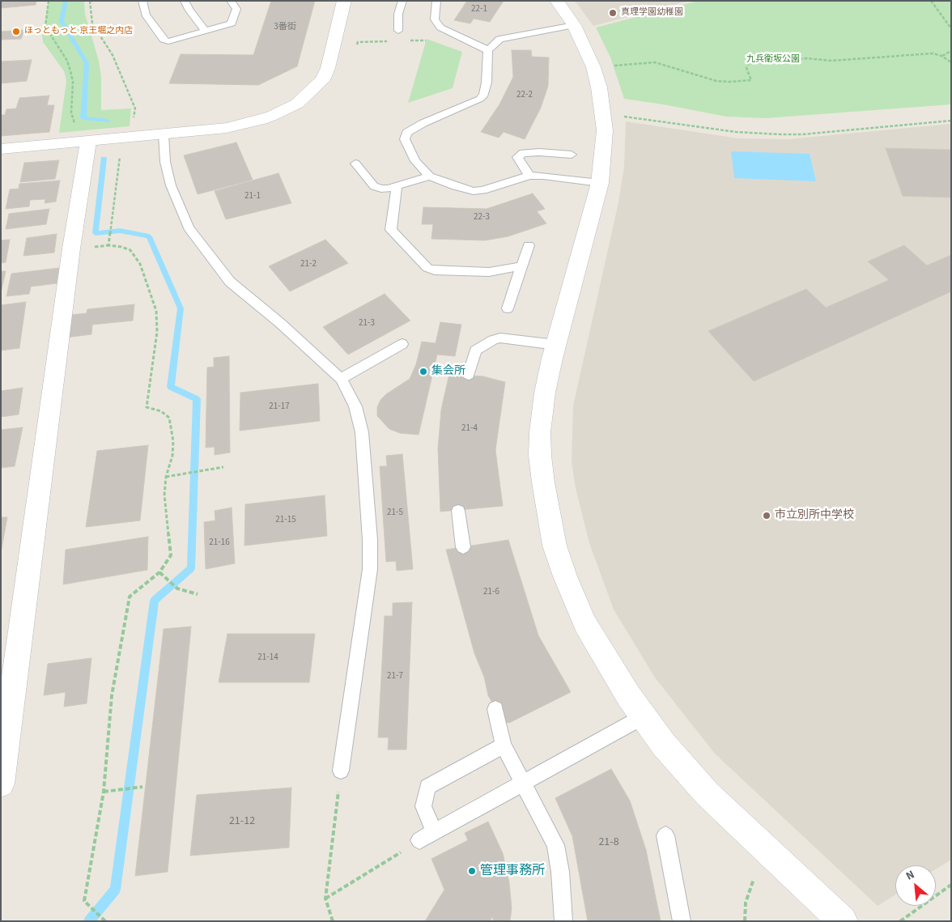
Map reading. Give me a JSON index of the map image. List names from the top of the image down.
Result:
{
  "parks": ["九兵衛坂公園"],
  "places": [
    "真理学園幼稚園",
    "ほっともっと 京王堀之内店",
    "集会所",
    "市立別所中学校",
    "管理事務所"
  ],
  "house_numbers": [
    "22-1",
    "3番街",
    "22-2",
    "21-1",
    "22-3",
    "21-2",
    "21-3",
    "21-17",
    "21-4",
    "21-5",
    "21-15",
    "21-16",
    "21-6",
    "21-14",
    "21-7",
    "21-12",
    "21-8"
  ],
  "north": "top left"
}
